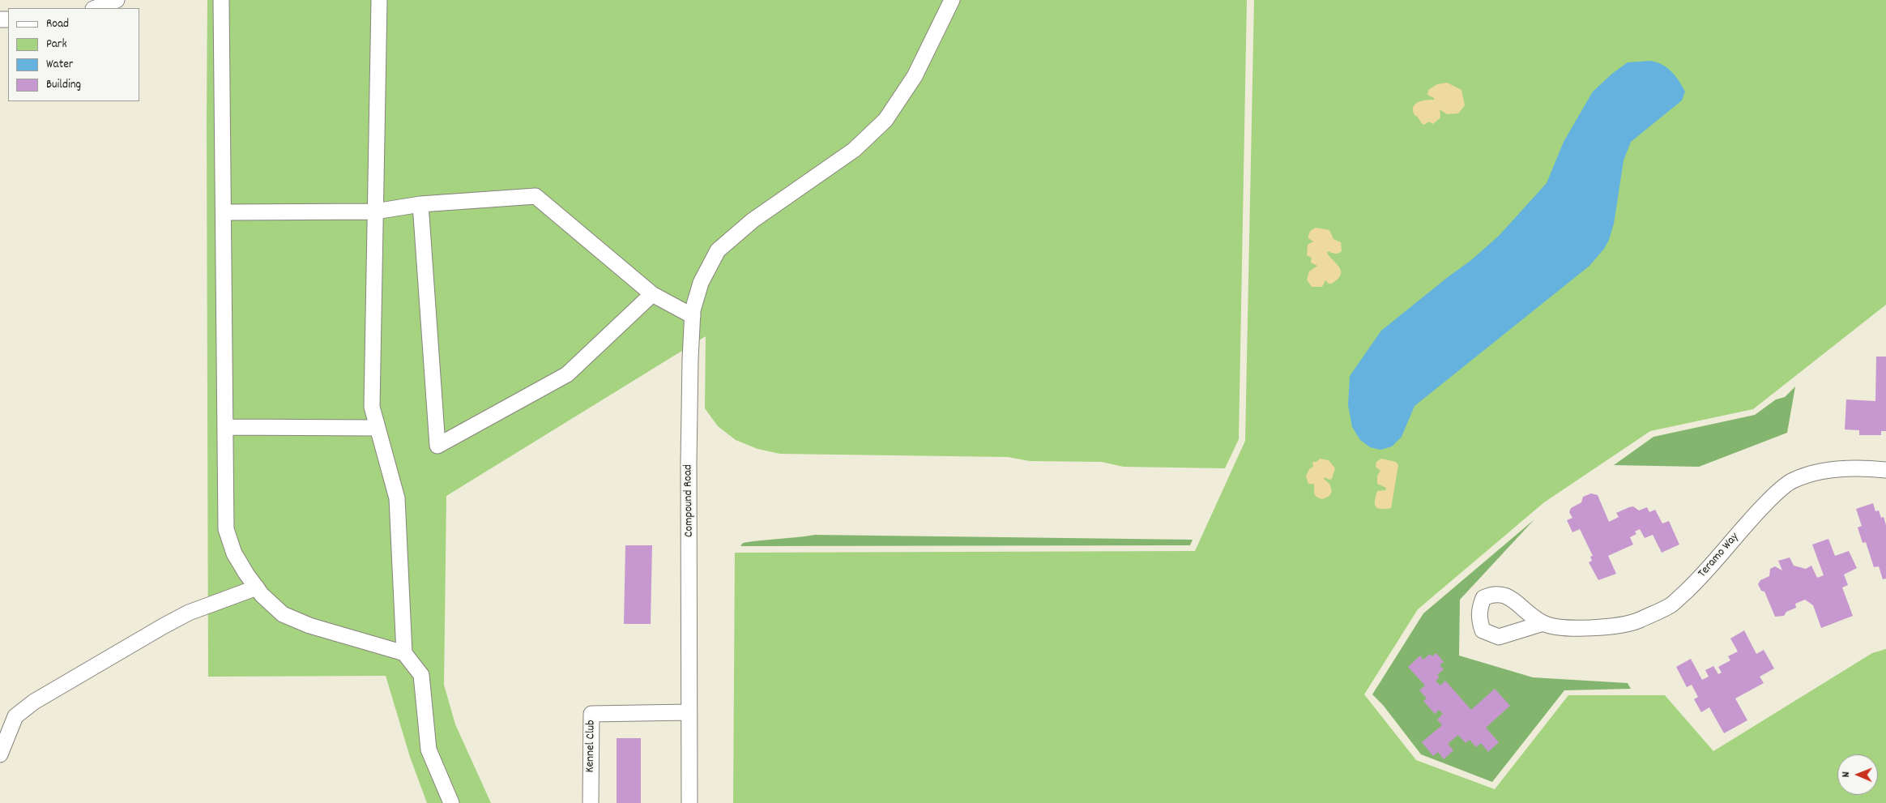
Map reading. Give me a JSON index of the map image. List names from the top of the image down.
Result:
{
  "streets": {
    "street": ["Compound Road", "Teramo Way", "Kennel Club"]
  },
  "crossings": [
    ["Compound Road", "Kennel Club"]
  ],
  "legend": [
    "Road",
    "Park",
    "Water",
    "Building"
  ],
  "north": "left"
}
